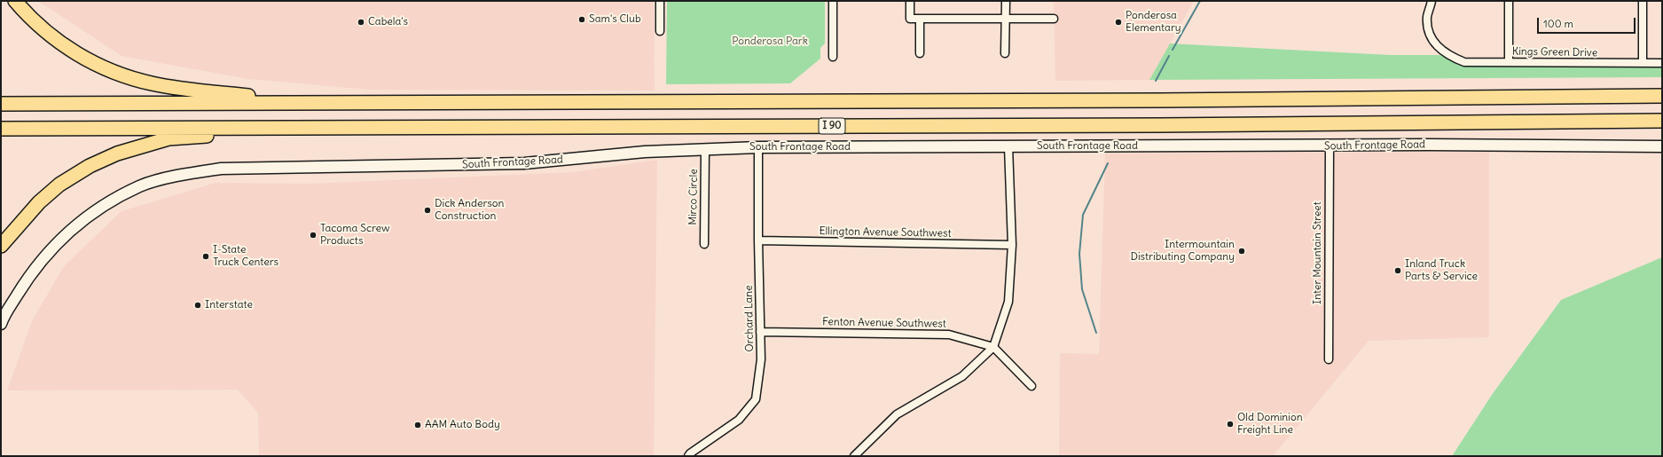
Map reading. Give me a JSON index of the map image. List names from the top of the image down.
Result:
{
  "streets": {
    "highway": ["I 90"],
    "main road": ["South Frontage Road"],
    "street": [
      "Kings Green Drive",
      "Mirco Circle",
      "Ellington Avenue Southwest",
      "Inter Mountain Street",
      "Orchard Lane",
      "Fenton Avenue Southwest"
    ]
  },
  "crossings": [
    ["South Frontage Road", "Mirco Circle"],
    ["South Frontage Road", "Inter Mountain Street"],
    ["South Frontage Road", "Orchard Lane"],
    ["Ellington Avenue Southwest", "Orchard Lane"],
    ["Orchard Lane", "Fenton Avenue Southwest"]
  ],
  "parks": ["Ponderosa Park"],
  "places": [
    "Sam's Club",
    "Cabela's",
    "Ponderosa Elementary",
    "Dick Anderson Construction",
    "Tacoma Screw Products",
    "Intermountain Distributing Company",
    "I-State Truck Centers",
    "Inland Truck Parts & Service",
    "Interstate",
    "Old Dominion Freight Line",
    "AAM Auto Body"
  ],
  "scale_bar": "100 m"
}
